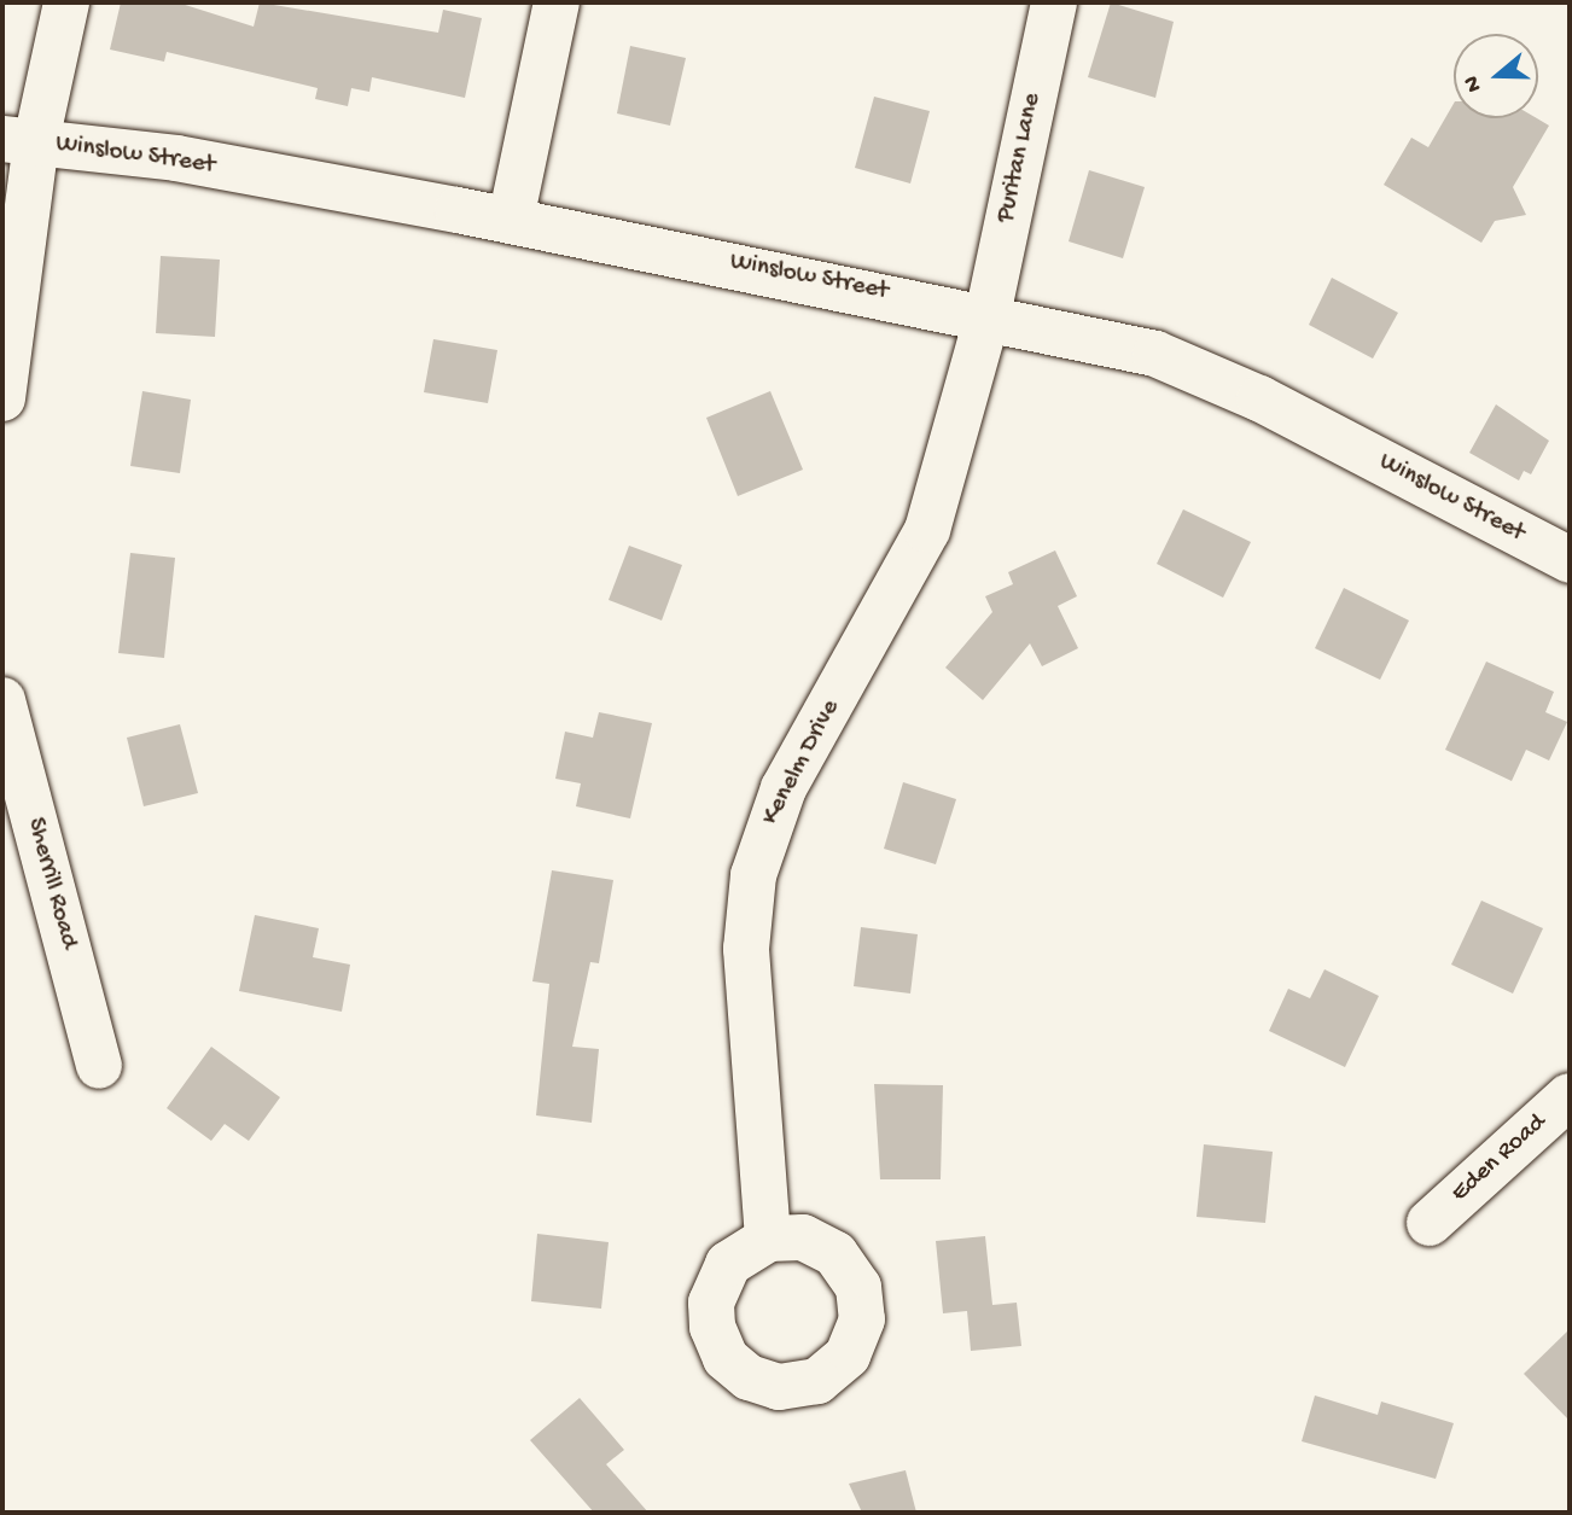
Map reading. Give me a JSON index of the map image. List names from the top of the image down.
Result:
{
  "streets": {
    "street": [
      "Winslow Street",
      "Puritan Lane",
      "Kenelm Drive",
      "Sherrill Road",
      "Eden Road"
    ]
  },
  "crossings": [
    ["Winslow Street", "Puritan Lane"],
    ["Winslow Street", "Kenelm Drive"],
    ["Puritan Lane", "Kenelm Drive"]
  ],
  "north": "left"
}
